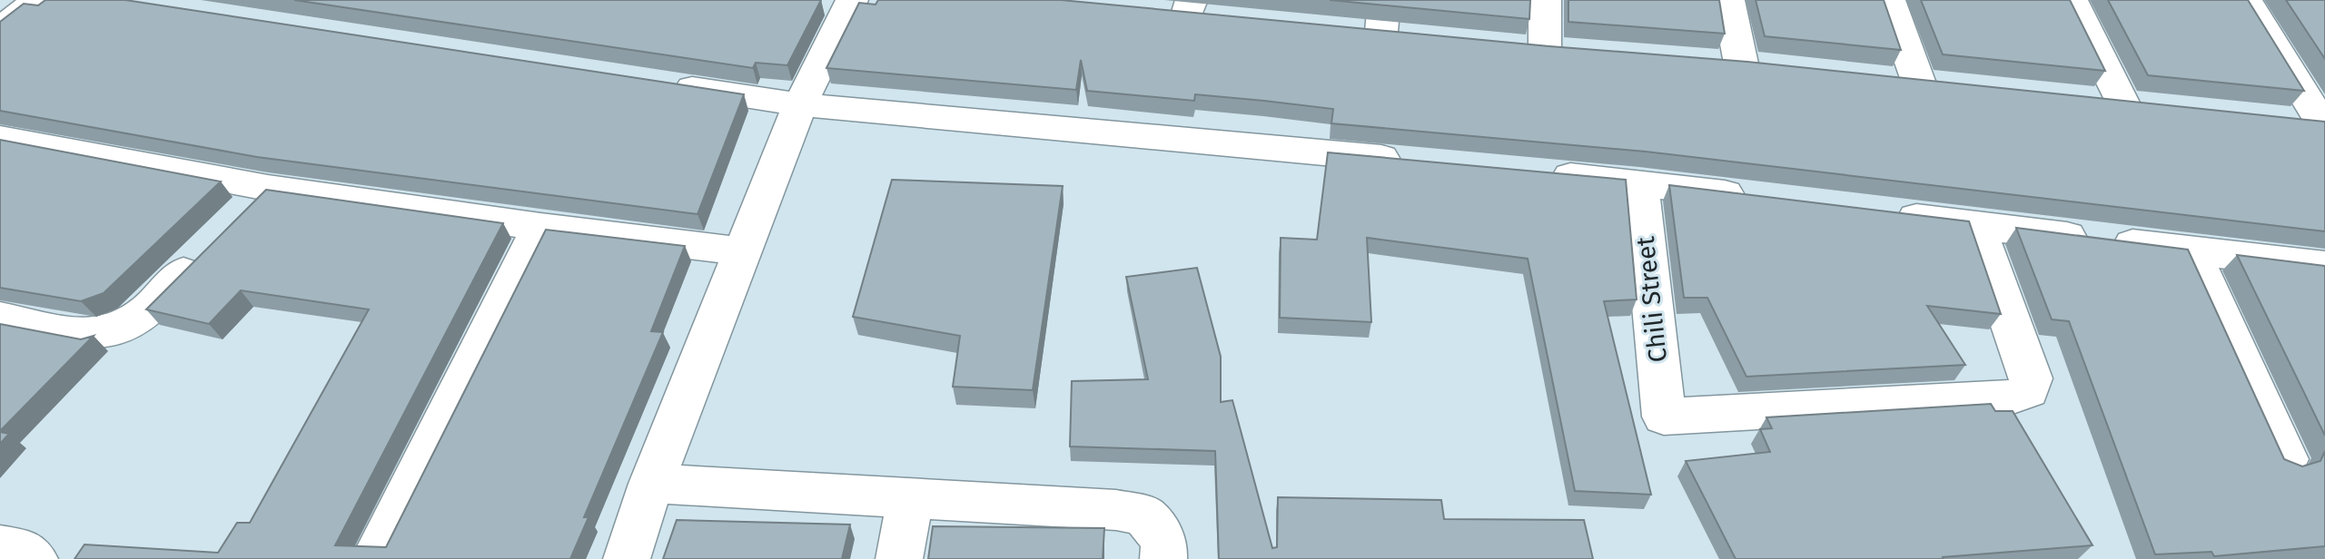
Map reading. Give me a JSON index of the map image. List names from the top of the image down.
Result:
{
  "streets": {
    "street": ["Chili Street"]
  }
}
